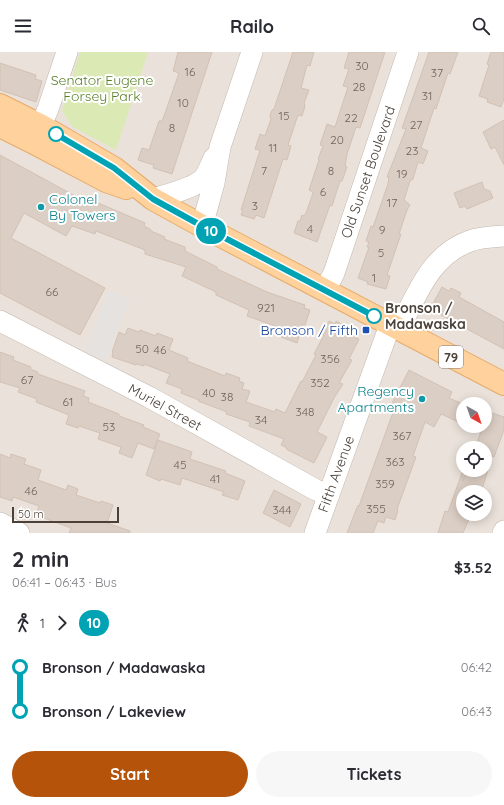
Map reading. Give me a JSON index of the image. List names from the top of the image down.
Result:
{
  "streets": {
    "main road": ["79"],
    "street": ["Old Sunset Boulevard", "Muriel Street", "Fifth Avenue"]
  },
  "crossings": [
    ["Old Sunset Boulevard", "79"],
    ["79", "Fifth Avenue"],
    ["Muriel Street", "Fifth Avenue"]
  ],
  "parks": ["Senator Eugene Forsey Park"],
  "places": {
    "other": ["Colonel By Towers", "Bronson / Madawaska", "Regency Apartments"],
    "transit": ["Bronson / Fifth"]
  },
  "lines": ["bus line 10"],
  "house_numbers": [
    "30",
    "16",
    "37",
    "28",
    "31",
    "10",
    "15",
    "22",
    "27",
    "8",
    "20",
    "11",
    "23",
    "7",
    "8",
    "19",
    "6",
    "17",
    "3",
    "4",
    "9",
    "5",
    "1",
    "66",
    "921",
    "50",
    "46",
    "356",
    "67",
    "352",
    "40",
    "38",
    "61",
    "348",
    "34",
    "53",
    "367",
    "363",
    "45",
    "41",
    "359",
    "46",
    "355",
    "344"
  ],
  "scale_bar": "50 m",
  "north": "bottom right",
  "page": {
    "header": "Railo",
    "on_map": "10",
    "scale": "50 m",
    "heading": ["2 min", "06:41 – 06:43 · Bus", "$3.52"],
    "legs": ["1", "10"],
    "list": [
      {
        "name": "Bronson / Madawaska",
        "value": "06:42"
      },
      {
        "name": "Bronson / Lakeview",
        "value": "06:43"
      }
    ],
    "buttons": ["Start", "Tickets"]
  }
}
